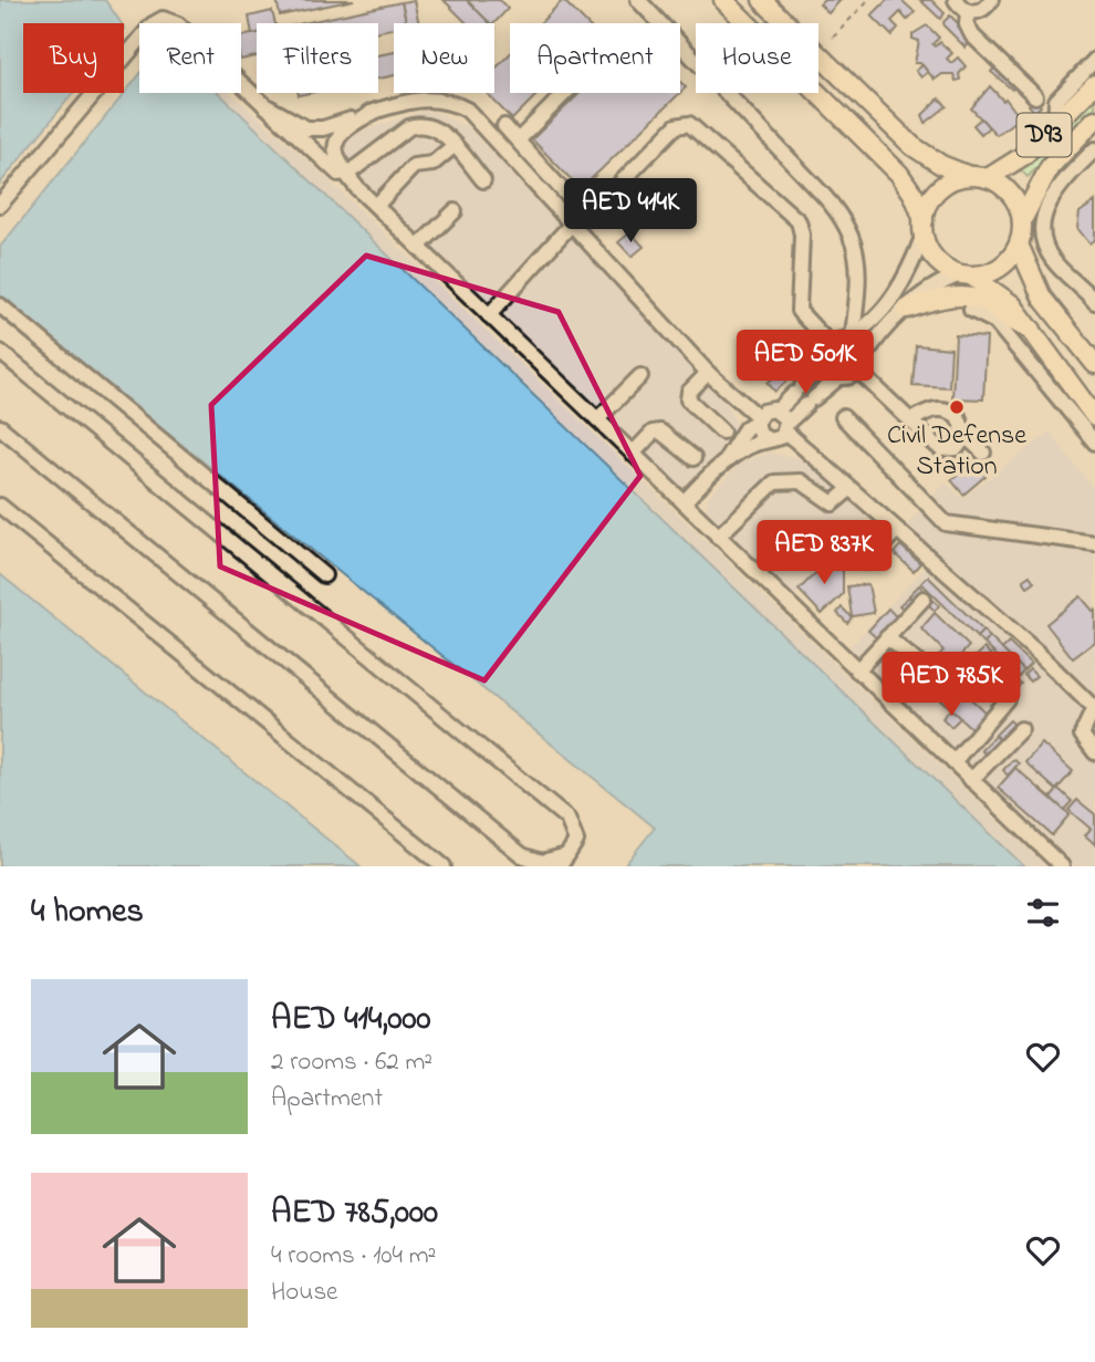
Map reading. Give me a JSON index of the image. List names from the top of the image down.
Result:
{
  "streets": {
    "main road": ["D93"]
  },
  "places": ["Civil Defense Station"],
  "page": {
    "chip": [
      "Buy",
      "Rent",
      "Filters",
      "New",
      "Apartment",
      "House"
    ],
    "price": [
      "AED 414K",
      "AED 501K",
      "AED 837K",
      "AED 785K"
    ],
    "heading": "4 homes",
    "list": [
      {
        "name": "AED 414,000",
        "note": "2 rooms · 62 m² · Apartment"
      },
      {
        "name": "AED 785,000",
        "note": "4 rooms · 104 m² · House"
      }
    ]
  }
}
